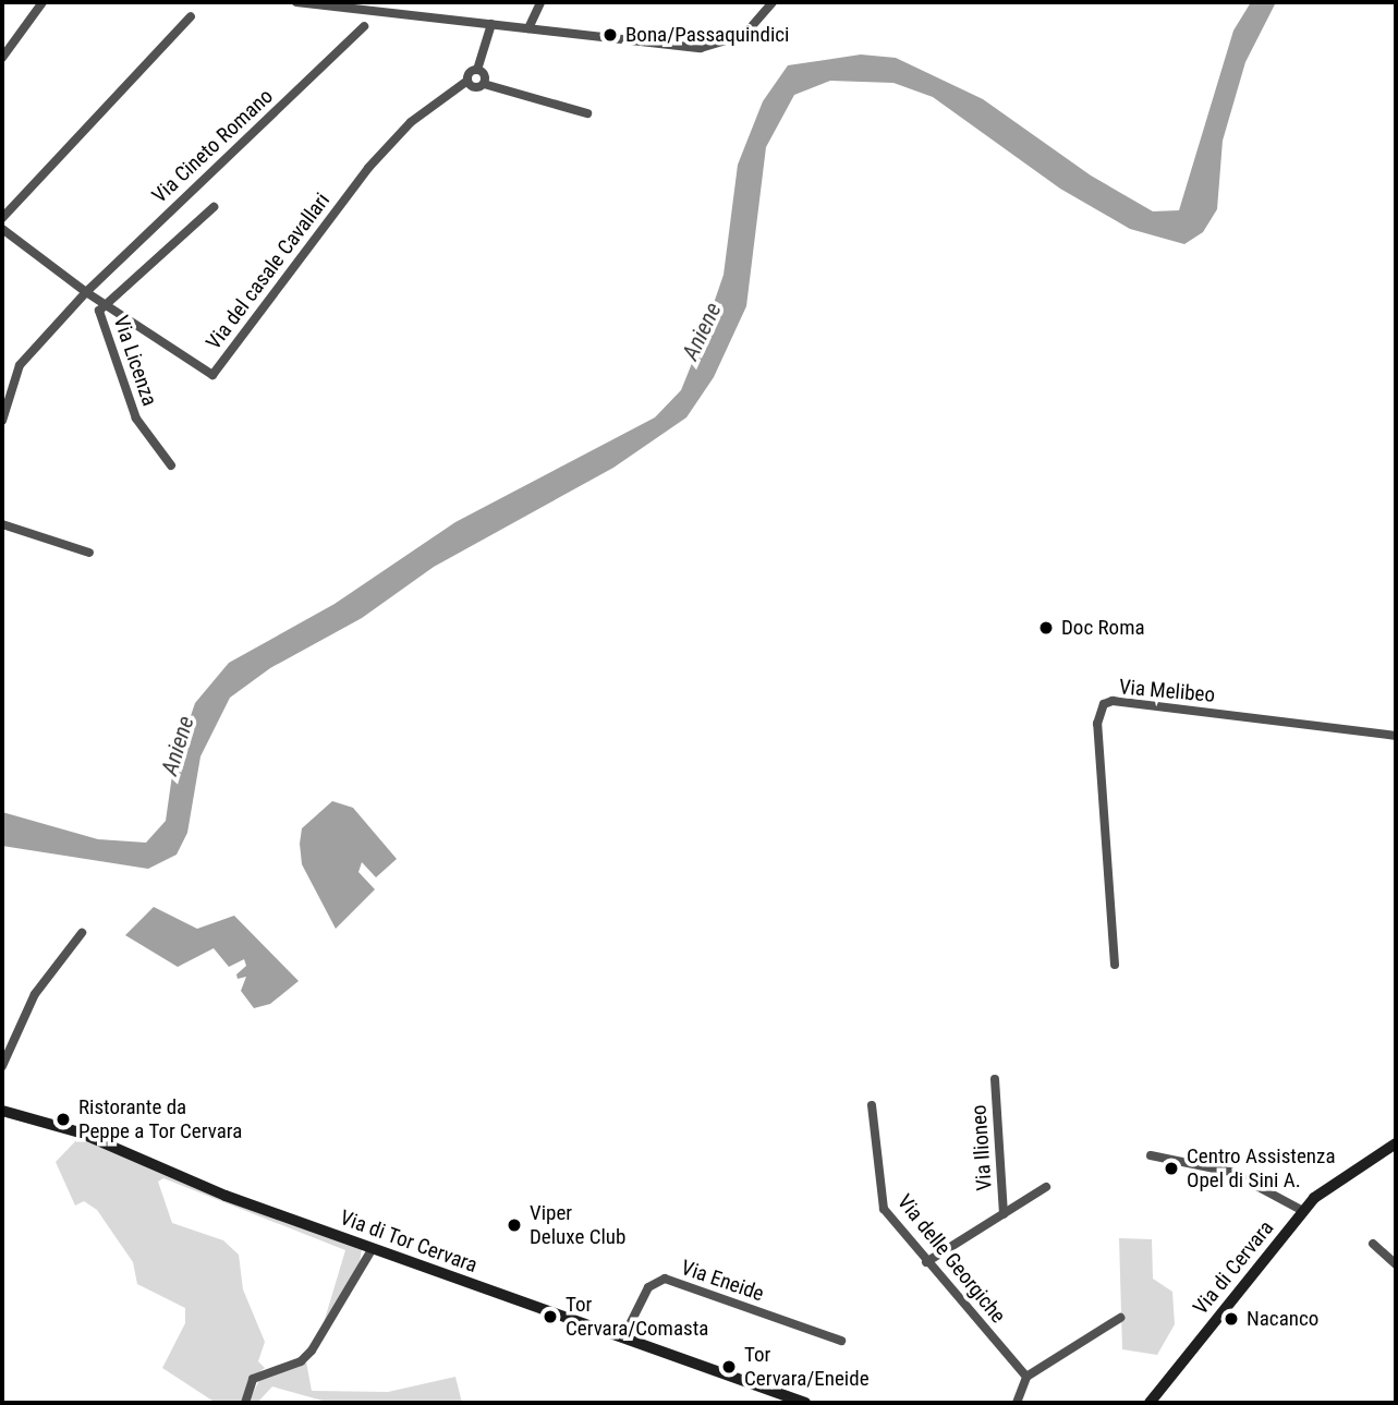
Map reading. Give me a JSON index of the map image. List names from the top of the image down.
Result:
{
  "streets": {
    "street": [
      "Via Cineto Romano",
      "Via del casale Cavallari",
      "Via Licenza",
      "Via Melibeo",
      "Via Ilioneo",
      "Via di Tor Cervara",
      "Via delle Georgiche",
      "Via di Cervara",
      "Via Eneide"
    ]
  },
  "crossings": [
    ["Via Cineto Romano", "Via del casale Cavallari"],
    ["Via del casale Cavallari", "Via Licenza"],
    ["Via di Tor Cervara", "Via Eneide"]
  ],
  "water": ["Aniene"],
  "places": [
    "Bona/Passaquindici",
    "Doc Roma",
    "Ristorante da Peppe a Tor Cervara",
    "Centro Assistenza Opel di Sini A.",
    "Viper Deluxe Club",
    "Tor Cervara/Comasta",
    "Nacanco",
    "Tor Cervara/Eneide"
  ]
}
